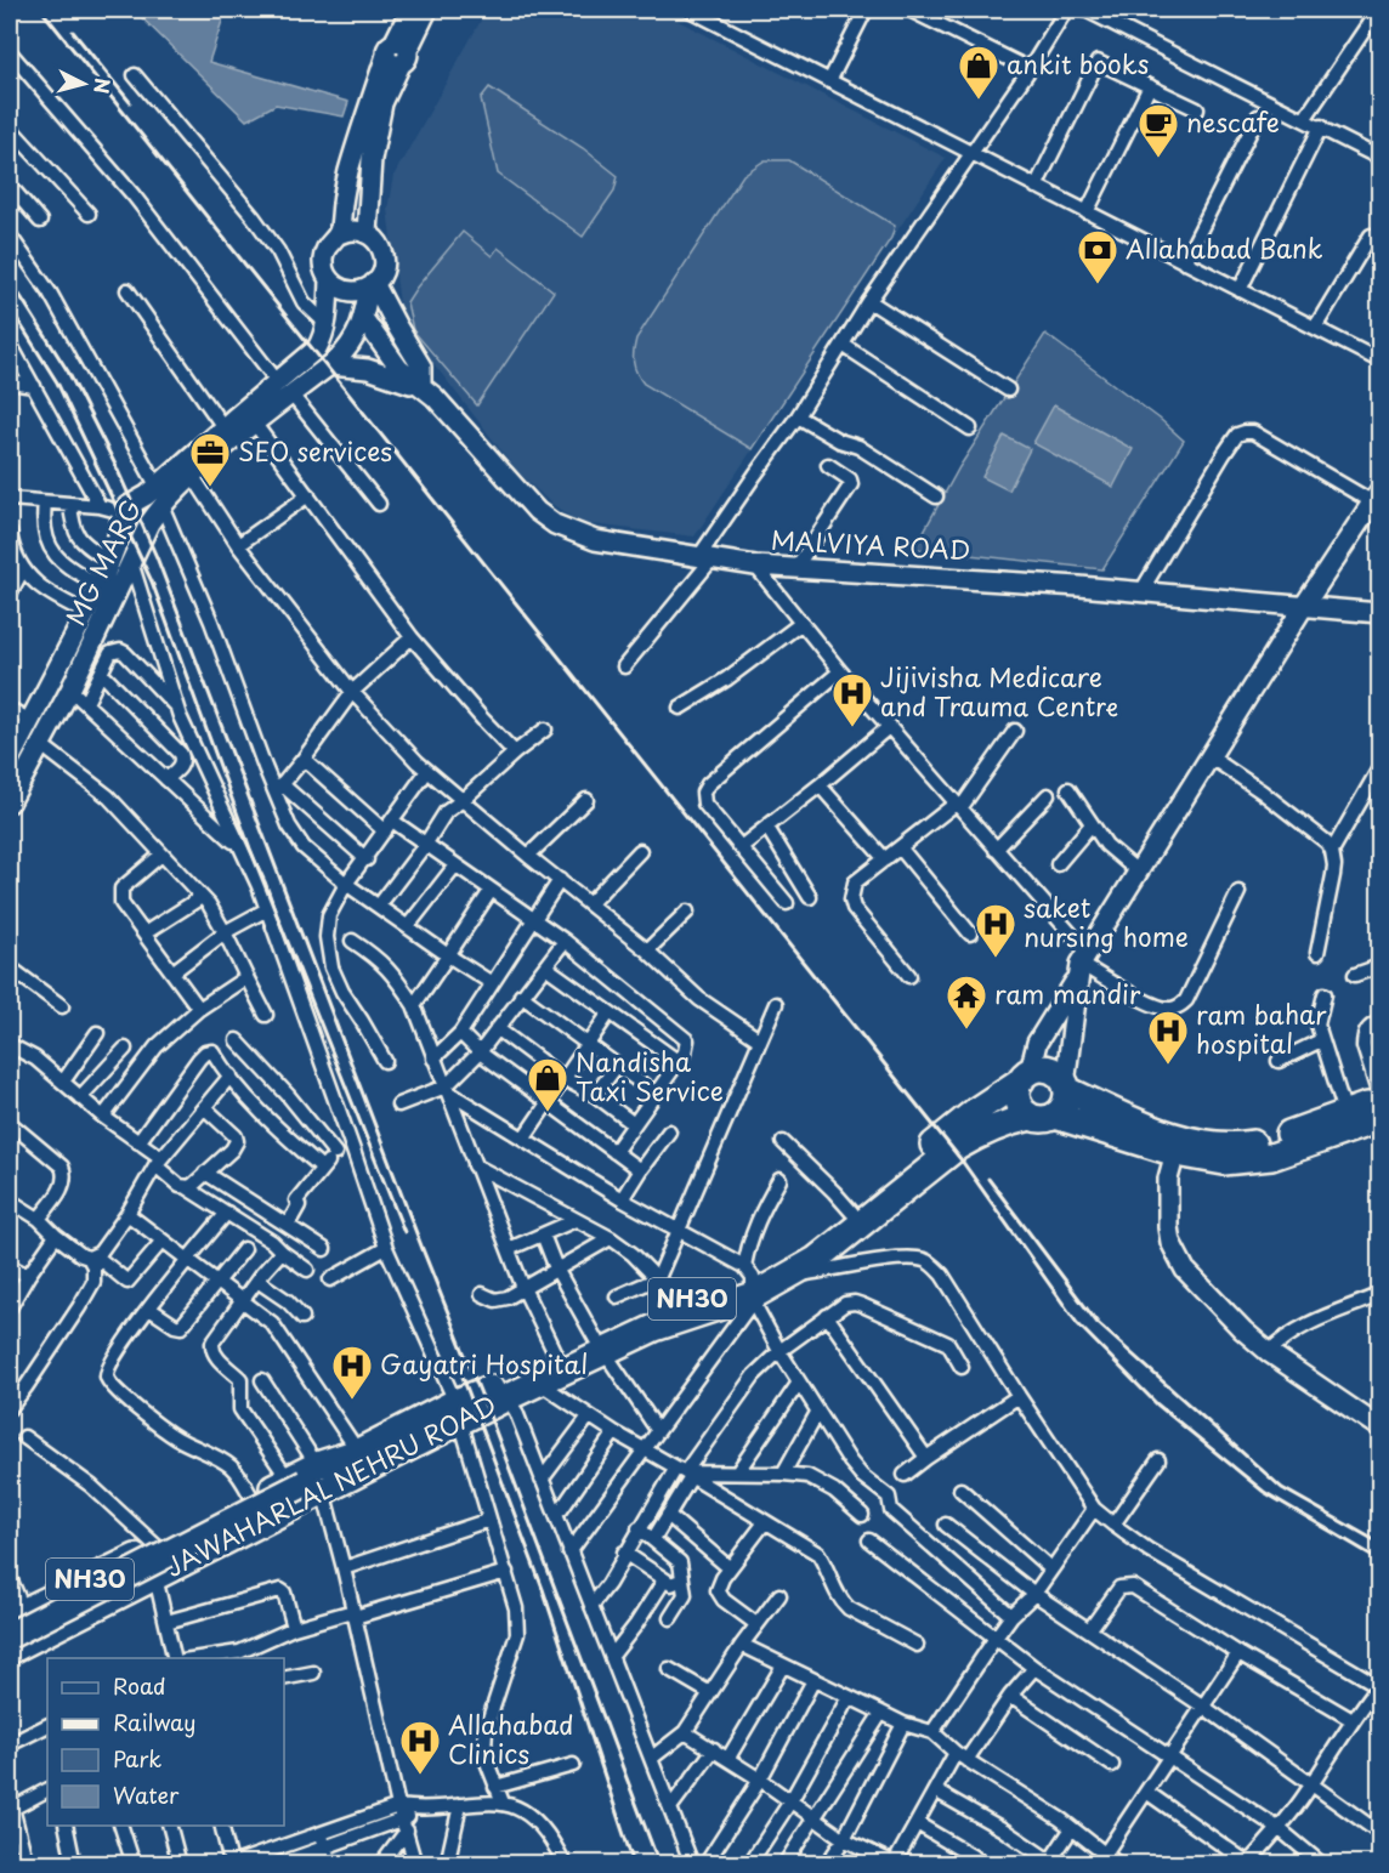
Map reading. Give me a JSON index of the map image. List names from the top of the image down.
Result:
{
  "streets": {
    "highway": ["NH30", "JAWAHARLAL NEHRU ROAD"],
    "street": ["MALVIYA ROAD", "MG MARG"]
  },
  "crossings": [
    ["MALVIYA ROAD", "MG MARG"]
  ],
  "places": {
    "shop": ["ankit books", "Nandisha Taxi Service"],
    "cafe": ["nescafe"],
    "bank": ["Allahabad Bank"],
    "office": ["SEO services"],
    "hospital": [
      "Jijivisha Medicare and Trauma Centre",
      "saket nursing home",
      "ram bahar hospital",
      "Gayatri Hospital",
      "Allahabad Clinics"
    ],
    "temple": ["ram mandir"]
  },
  "legend": [
    "Road",
    "Railway",
    "Park",
    "Water"
  ],
  "north": "right"
}
